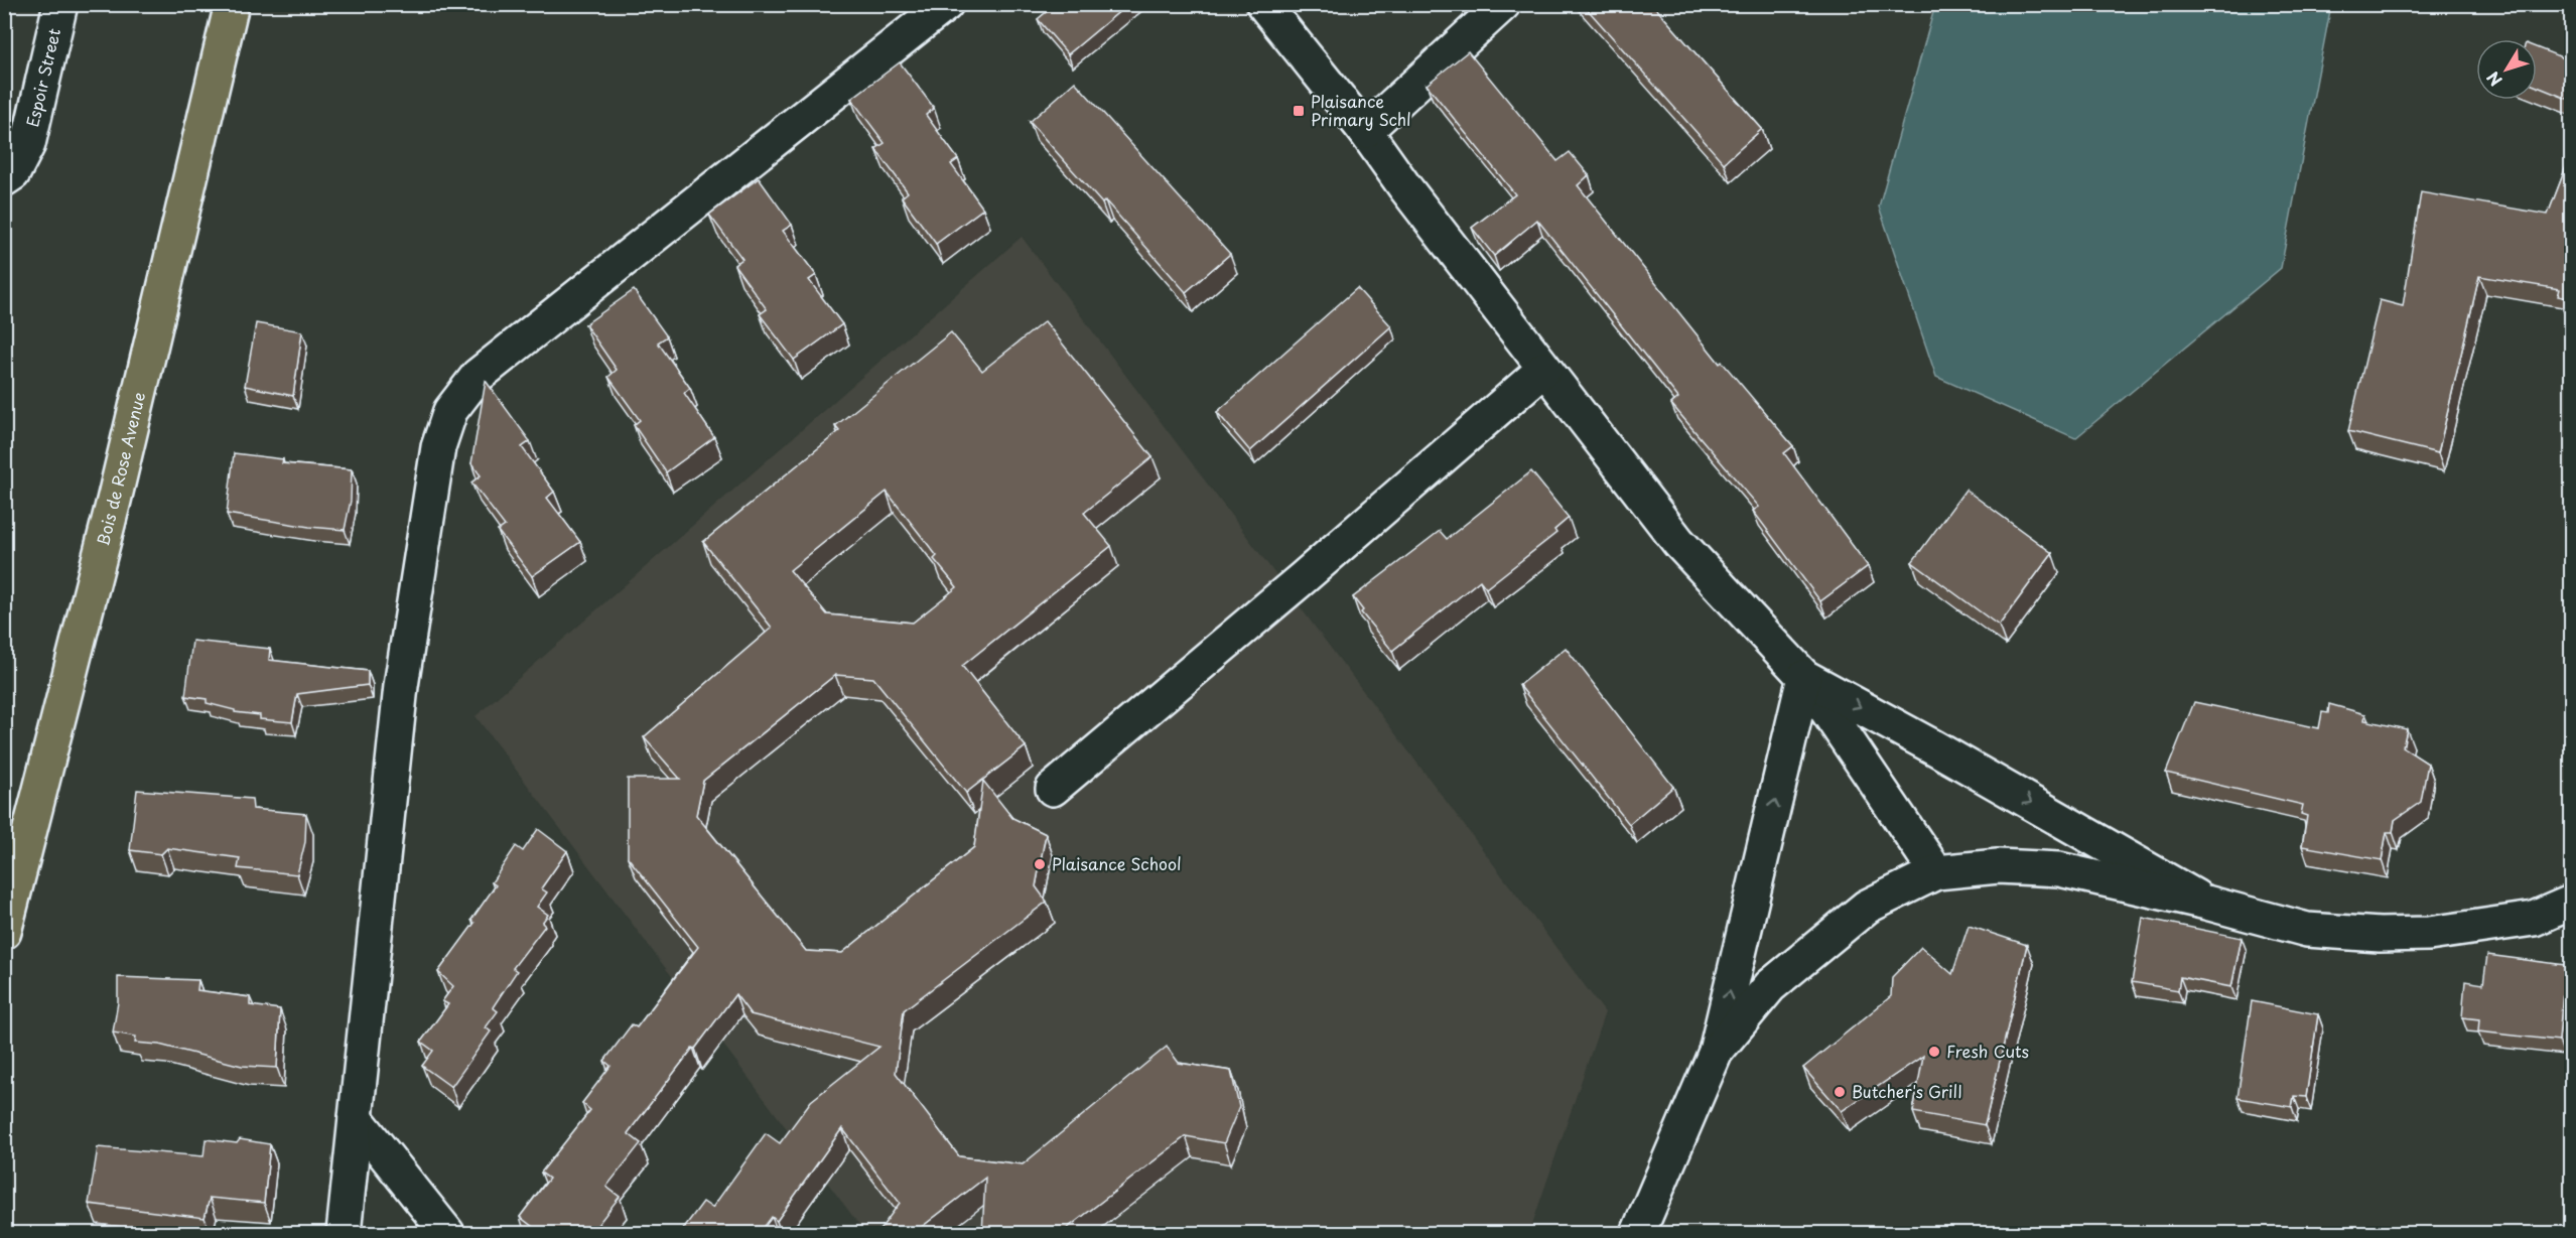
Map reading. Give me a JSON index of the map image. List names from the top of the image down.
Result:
{
  "streets": {
    "main road": ["Bois de Rose Avenue"],
    "street": ["Espoir Street"]
  },
  "places": {
    "transit": ["Plaisance Primary Schl"],
    "other": ["Plaisance School", "Fresh Cuts", "Butcher's Grill"]
  },
  "north": "bottom left"
}
